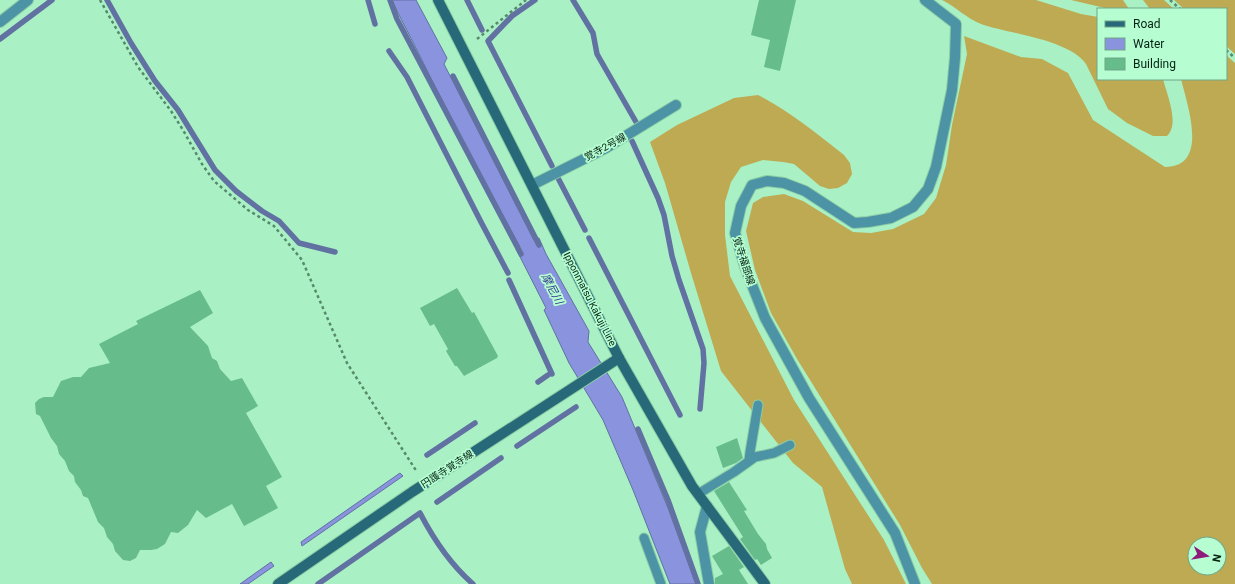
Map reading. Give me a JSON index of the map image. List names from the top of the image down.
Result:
{
  "streets": {
    "main road": ["Ipponmatsu Kakuji Line", "円護寺覚寺線"],
    "street": ["覚寺2号線", "覚寺福部線"]
  },
  "crossings": [
    ["覚寺2号線", "Ipponmatsu Kakuji Line"],
    ["Ipponmatsu Kakuji Line", "円護寺覚寺線"]
  ],
  "water": ["摩尼川"],
  "legend": ["Road", "Water", "Building"],
  "north": "right"
}
